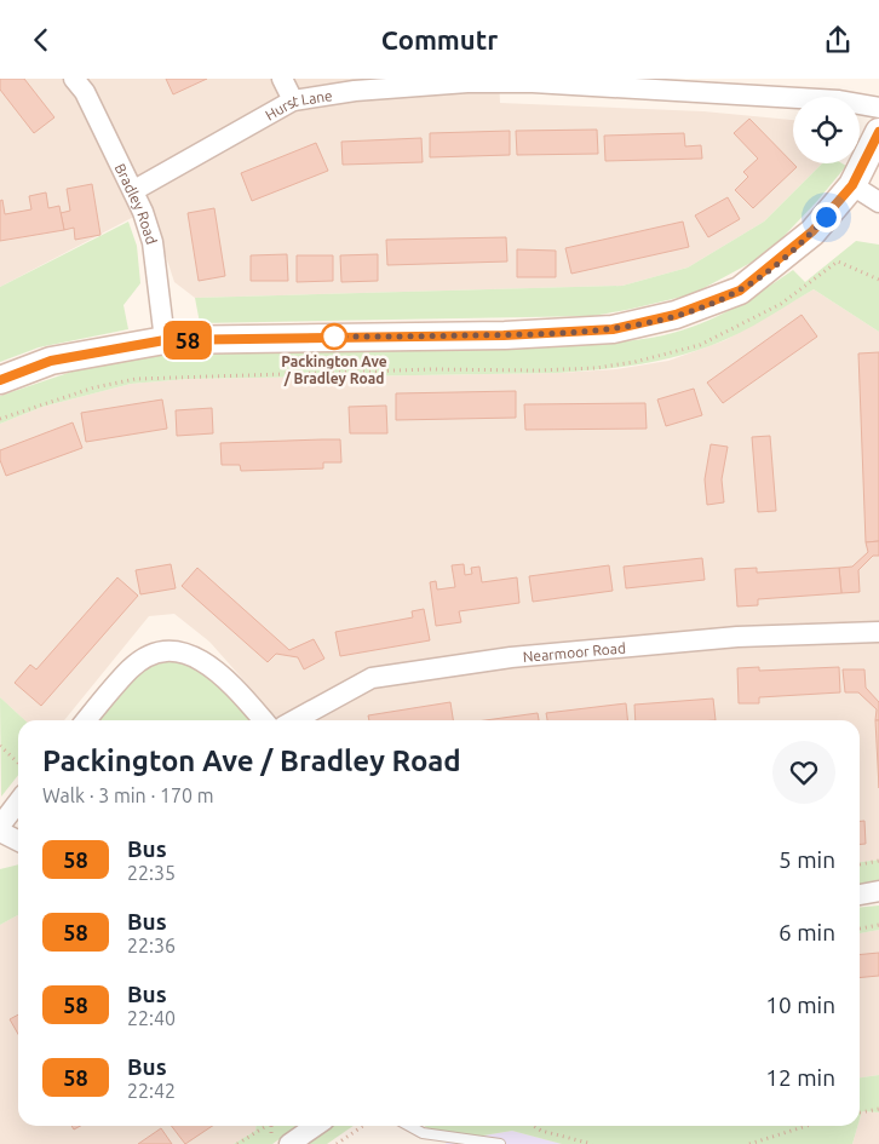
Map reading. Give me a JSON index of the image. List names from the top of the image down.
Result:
{
  "streets": {
    "street": ["Hurst Lane", "Bradley Road", "Nearmoor Road"]
  },
  "crossings": [
    ["Hurst Lane", "Bradley Road"]
  ],
  "places": ["Packington Ave / Bradley Road"],
  "lines": ["bus line 58"],
  "page": {
    "header": "Commutr",
    "on_map": "58",
    "heading": ["Packington Ave / Bradley Road", "Walk · 3 min · 170 m"],
    "list": [
      {
        "mark": "58",
        "name": "Bus",
        "note": "22:35",
        "value": "5 min"
      },
      {
        "mark": "58",
        "name": "Bus",
        "note": "22:36",
        "value": "6 min"
      },
      {
        "mark": "58",
        "name": "Bus",
        "note": "22:40",
        "value": "10 min"
      },
      {
        "mark": "58",
        "name": "Bus",
        "note": "22:42",
        "value": "12 min"
      }
    ]
  }
}
